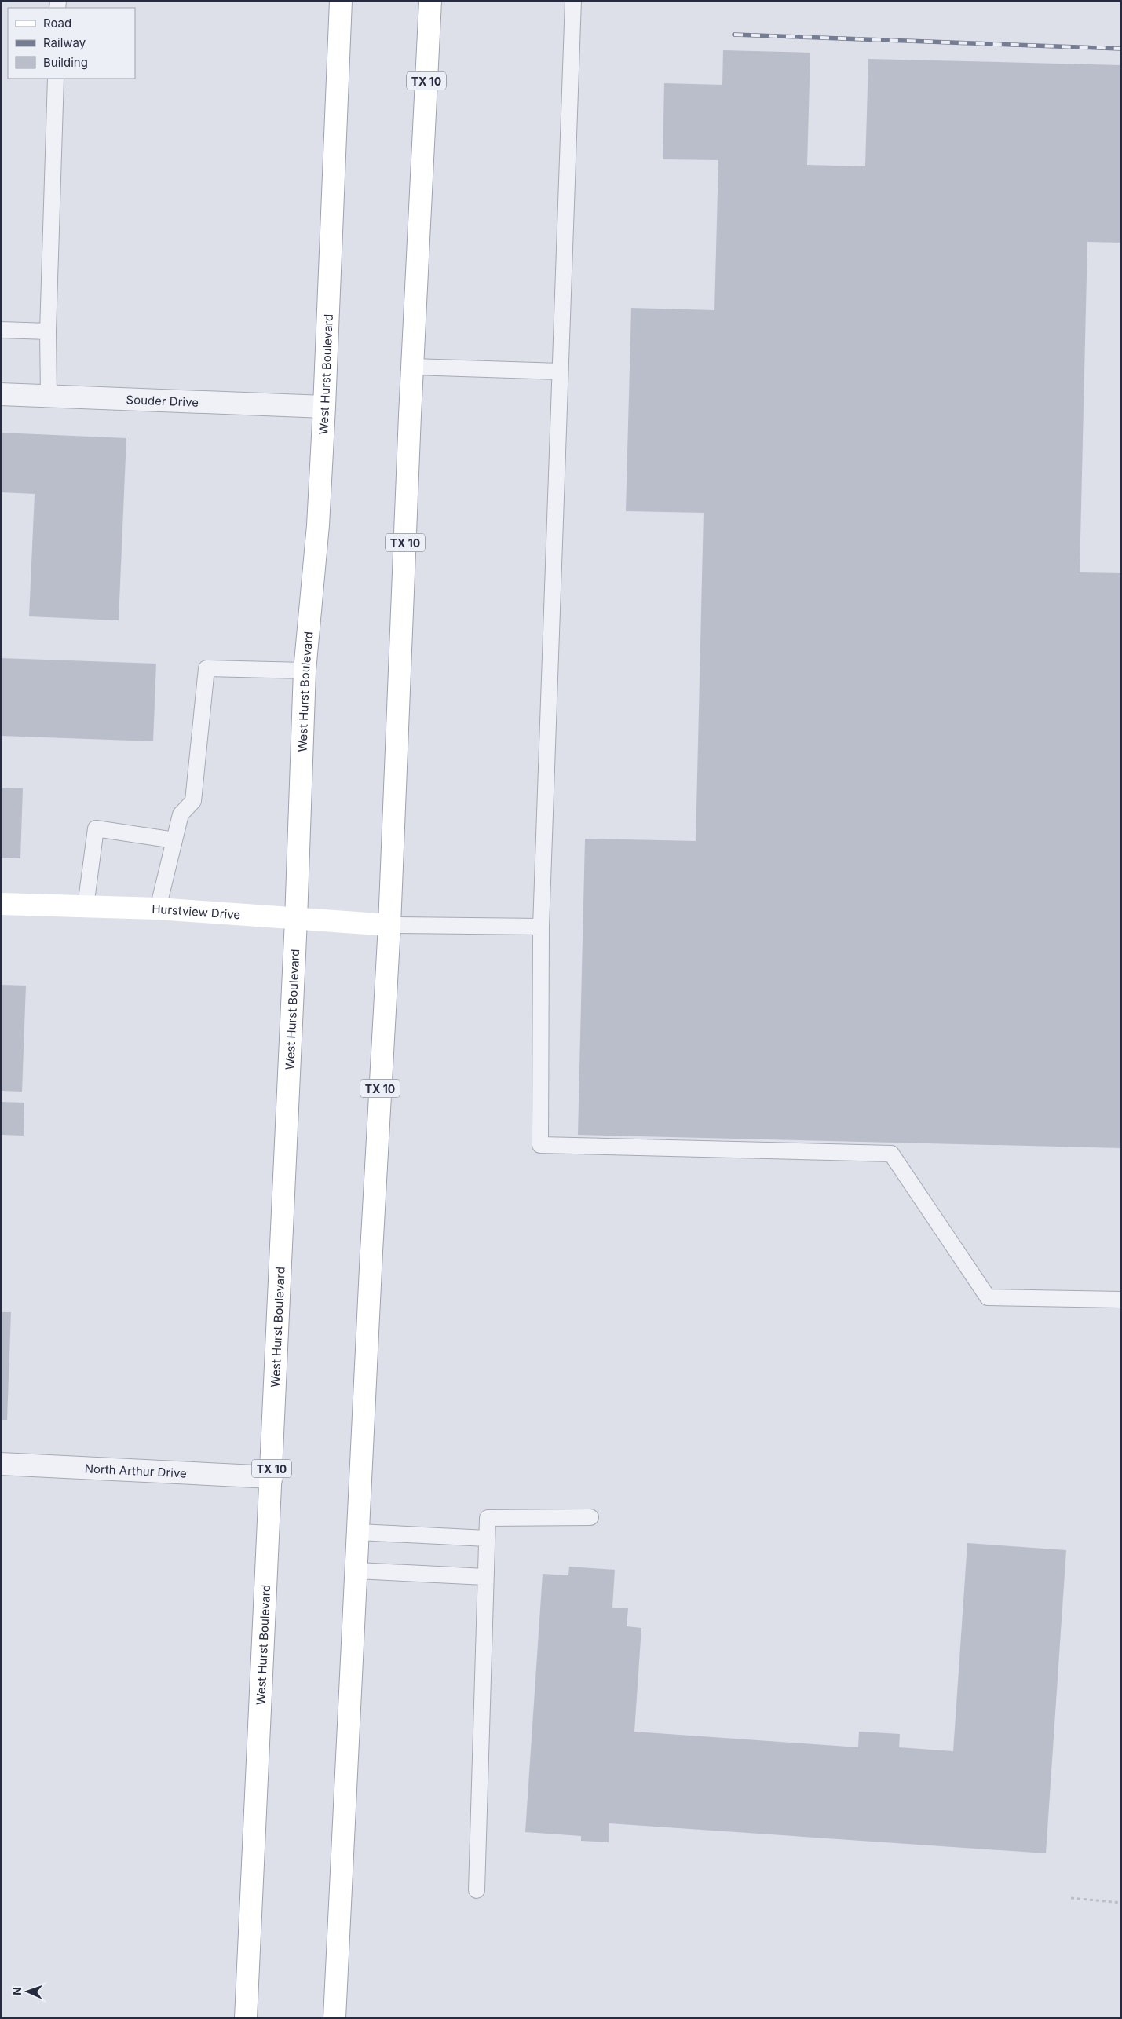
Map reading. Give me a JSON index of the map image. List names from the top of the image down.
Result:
{
  "streets": {
    "main road": ["TX 10", "West Hurst Boulevard", "Hurstview Drive"],
    "street": ["Souder Drive", "North Arthur Drive"]
  },
  "crossings": [
    ["TX 10", "Hurstview Drive"],
    ["West Hurst Boulevard", "Souder Drive"],
    ["West Hurst Boulevard", "Hurstview Drive"],
    ["West Hurst Boulevard", "North Arthur Drive"]
  ],
  "legend": ["Road", "Railway", "Building"],
  "north": "left"
}
